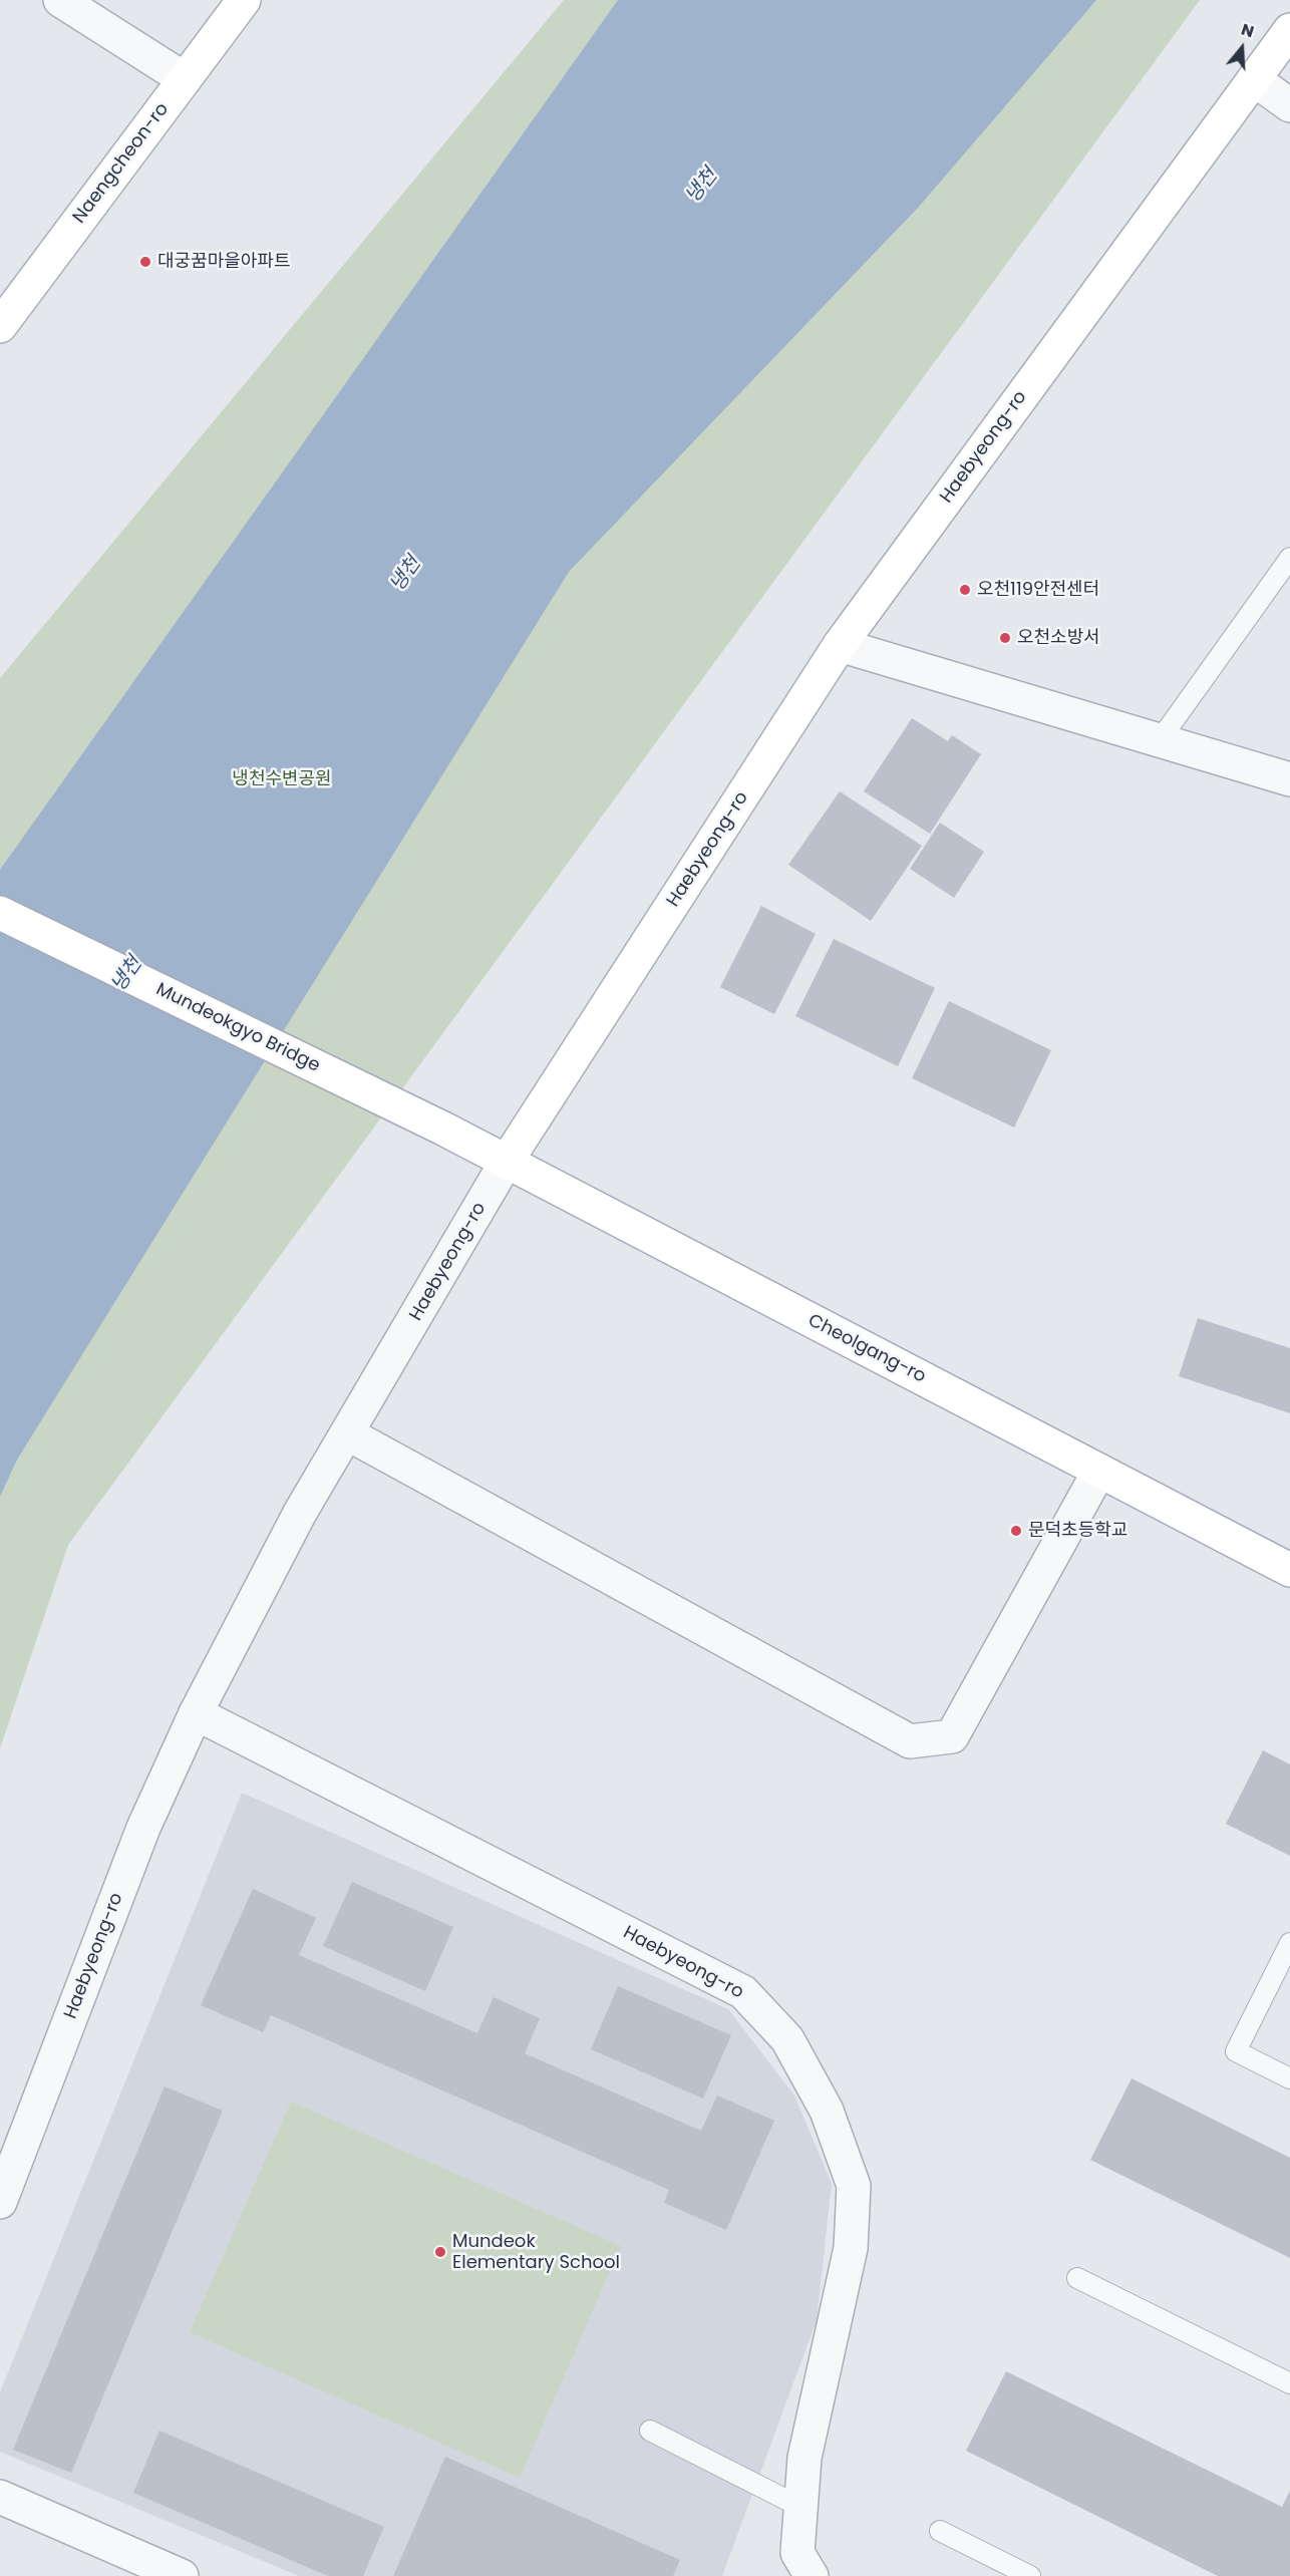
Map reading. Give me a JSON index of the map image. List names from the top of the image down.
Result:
{
  "streets": {
    "main road": [
      "Naengcheon-ro",
      "Haebyeong-ro",
      "Mundeokgyo Bridge",
      "Cheolgang-ro"
    ]
  },
  "crossings": [
    ["Haebyeong-ro", "Cheolgang-ro"],
    ["Mundeokgyo Bridge", "Cheolgang-ro"]
  ],
  "water": ["냉천"],
  "parks": ["냉천수변공원"],
  "places": [
    "대궁꿈마을아파트",
    "오천119안전센터",
    "오천소방서",
    "문덕초등학교",
    "Mundeok Elementary School"
  ],
  "north": "top"
}
